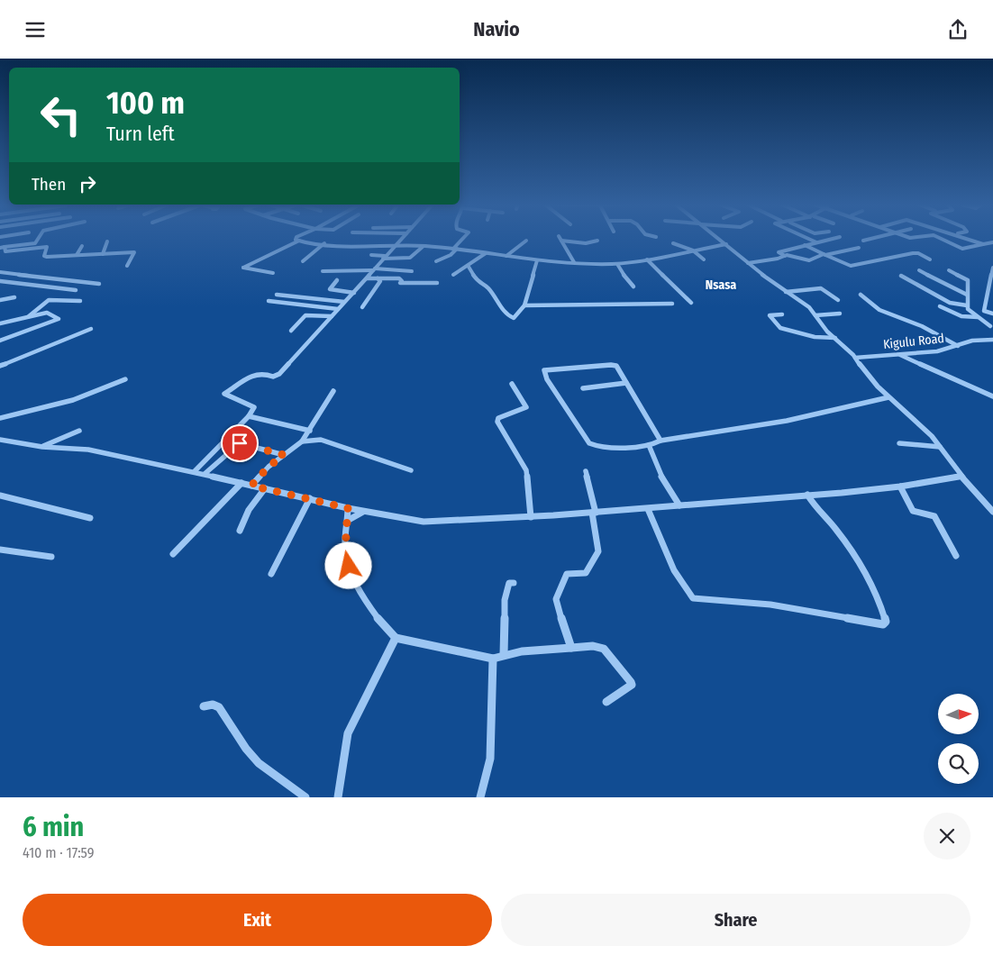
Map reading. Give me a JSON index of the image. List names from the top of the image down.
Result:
{
  "streets": {
    "street": ["Kigulu Road"]
  },
  "districts": ["Nsasa"],
  "north": "right",
  "page": {
    "header": "Navio",
    "turn": ["100 m", "Turn left"],
    "then": "Then",
    "heading": ["6 min", "410 m · 17:59"],
    "buttons": ["Exit", "Share"]
  }
}
